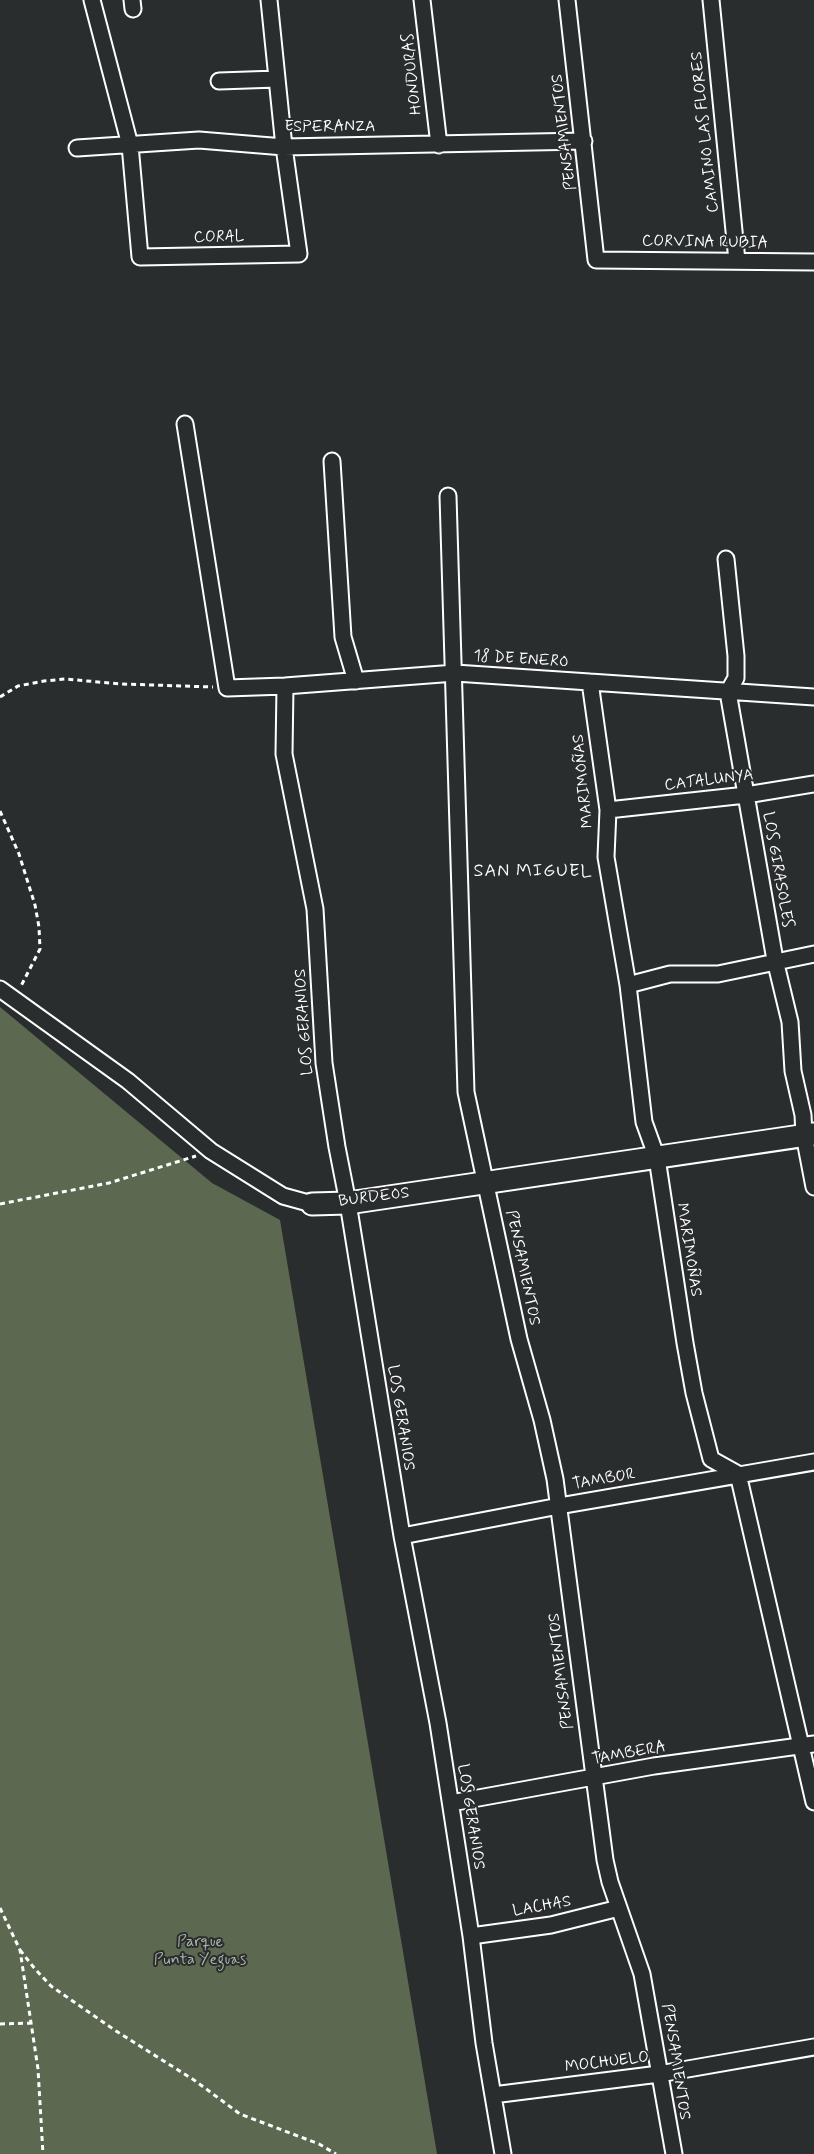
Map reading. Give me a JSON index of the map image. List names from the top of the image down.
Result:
{
  "streets": {
    "street": [
      "HONDURAS",
      "ESPERANZA",
      "PENSAMIENTOS",
      "CAMINO LAS FLORES",
      "CORAL",
      "CORVINA RUBIA",
      "18 DE ENERO",
      "MARIMOÑAS",
      "CATALUNYA",
      "LOS GIRASOLES",
      "LOS GERANIOS",
      "BURDEOS",
      "TAMBOR",
      "TAMBERA",
      "LACHAS",
      "MOCHUELO"
    ]
  },
  "crossings": [
    ["HONDURAS", "ESPERANZA"],
    ["ESPERANZA", "PENSAMIENTOS"],
    ["ESPERANZA", "CORAL"],
    ["PENSAMIENTOS", "CORVINA RUBIA"],
    ["PENSAMIENTOS", "18 DE ENERO"],
    ["PENSAMIENTOS", "BURDEOS"],
    ["PENSAMIENTOS", "TAMBOR"],
    ["PENSAMIENTOS", "TAMBERA"],
    ["PENSAMIENTOS", "LACHAS"],
    ["PENSAMIENTOS", "MOCHUELO"],
    ["CAMINO LAS FLORES", "CORVINA RUBIA"],
    ["18 DE ENERO", "MARIMOÑAS"],
    ["18 DE ENERO", "LOS GIRASOLES"],
    ["18 DE ENERO", "LOS GERANIOS"],
    ["MARIMOÑAS", "CATALUNYA"],
    ["MARIMOÑAS", "BURDEOS"],
    ["MARIMOÑAS", "TAMBOR"],
    ["CATALUNYA", "LOS GIRASOLES"],
    ["LOS GIRASOLES", "BURDEOS"],
    ["LOS GERANIOS", "BURDEOS"],
    ["LOS GERANIOS", "TAMBOR"],
    ["LOS GERANIOS", "TAMBERA"],
    ["LOS GERANIOS", "LACHAS"],
    ["LOS GERANIOS", "MOCHUELO"]
  ],
  "districts": ["SAN MIGUEL"],
  "parks": ["Parque Punta Yeguas"]
}
